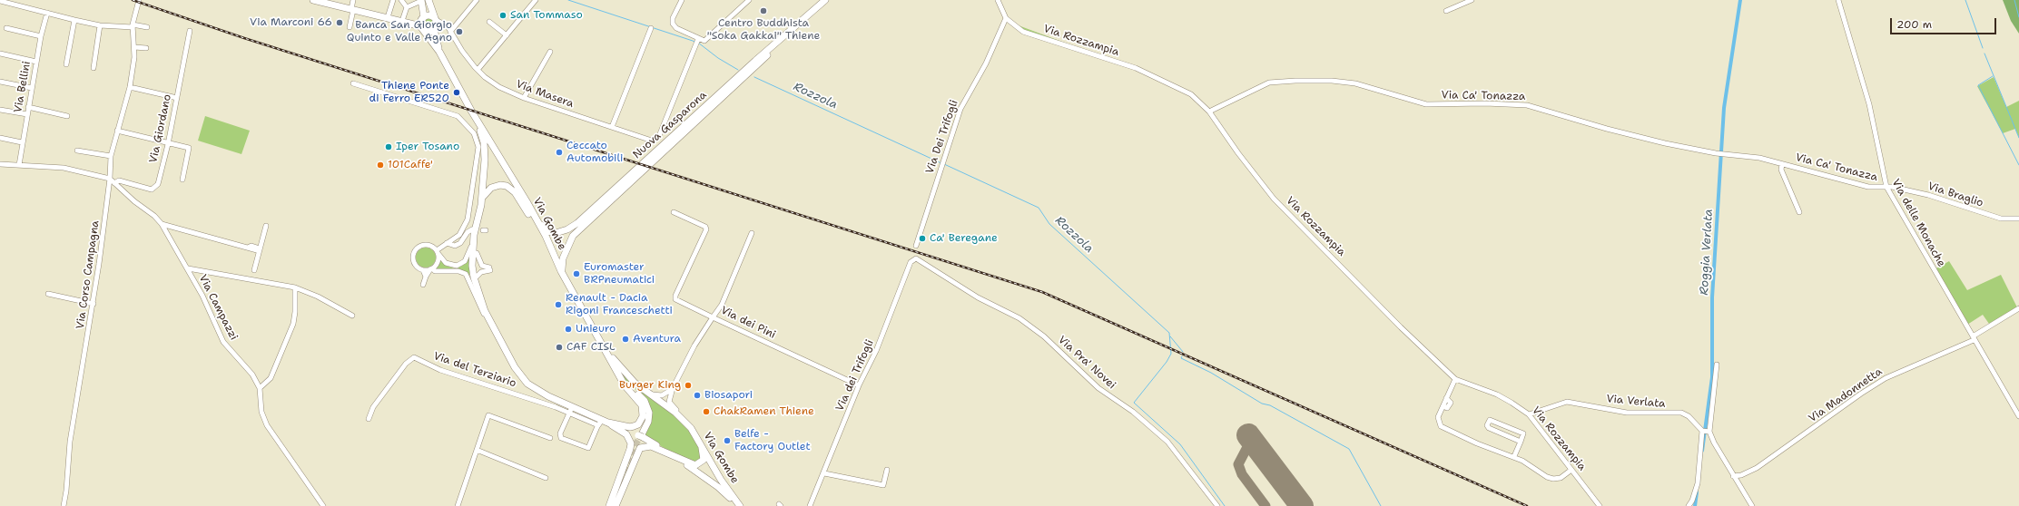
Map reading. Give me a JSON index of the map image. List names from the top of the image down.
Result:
{
  "streets": {
    "main road": ["Nuova Gasparona", "Via Gombe", "Via del Terziario"],
    "street": [
      "Via Rozzampia",
      "Via Bellini",
      "Via Masera",
      "Via Ca' Tonazza",
      "Via Giordano",
      "Via Dei Trifogli",
      "Via Braglio",
      "Via delle Monache",
      "Via Corso Campagna",
      "Via Campazzi",
      "Via dei Pini",
      "Via Pra' Novei",
      "Via dei Trifogli",
      "Via Madonnetta",
      "Via Verlata"
    ]
  },
  "crossings": [
    ["Via Rozzampia", "Via Ca' Tonazza"],
    ["Via Rozzampia", "Via Dei Trifogli"],
    ["Via Rozzampia", "Via Verlata"],
    ["Via Ca' Tonazza", "Via Braglio"],
    ["Via Ca' Tonazza", "Via delle Monache"],
    ["Nuova Gasparona", "Via Gombe"],
    ["Via Giordano", "Via Campazzi"],
    ["Via Braglio", "Via delle Monache"],
    ["Via delle Monache", "Via Madonnetta"],
    ["Via Gombe", "Via del Terziario"],
    ["Via Corso Campagna", "Via Campazzi"],
    ["Via dei Pini", "Via dei Trifogli"],
    ["Via Pra' Novei", "Via dei Trifogli"],
    ["Via Madonnetta", "Via Verlata"]
  ],
  "water": ["Rozzola", "Roggia Verlata"],
  "places": [
    "Centro Buddhista \"Soka Gakkai\" Thiene",
    "San Tommaso",
    "Via Marconi 66",
    "Banca San Giorgio Quinto e Valle Agno",
    "Thiene Ponte di Ferro ER520",
    "Iper Tosano",
    "Ceccato Automobili",
    "101Caffe'",
    "Ca' Beregane",
    "Euromaster BRPneumatici",
    "Renault - Dacia Rigoni Franceschetti",
    "Unieuro",
    "Aventura",
    "CAF CISL",
    "Burger King",
    "Biosapori",
    "ChakRamen Thiene",
    "Belfe - Factory Outlet"
  ],
  "scale_bar": "200 m"
}
